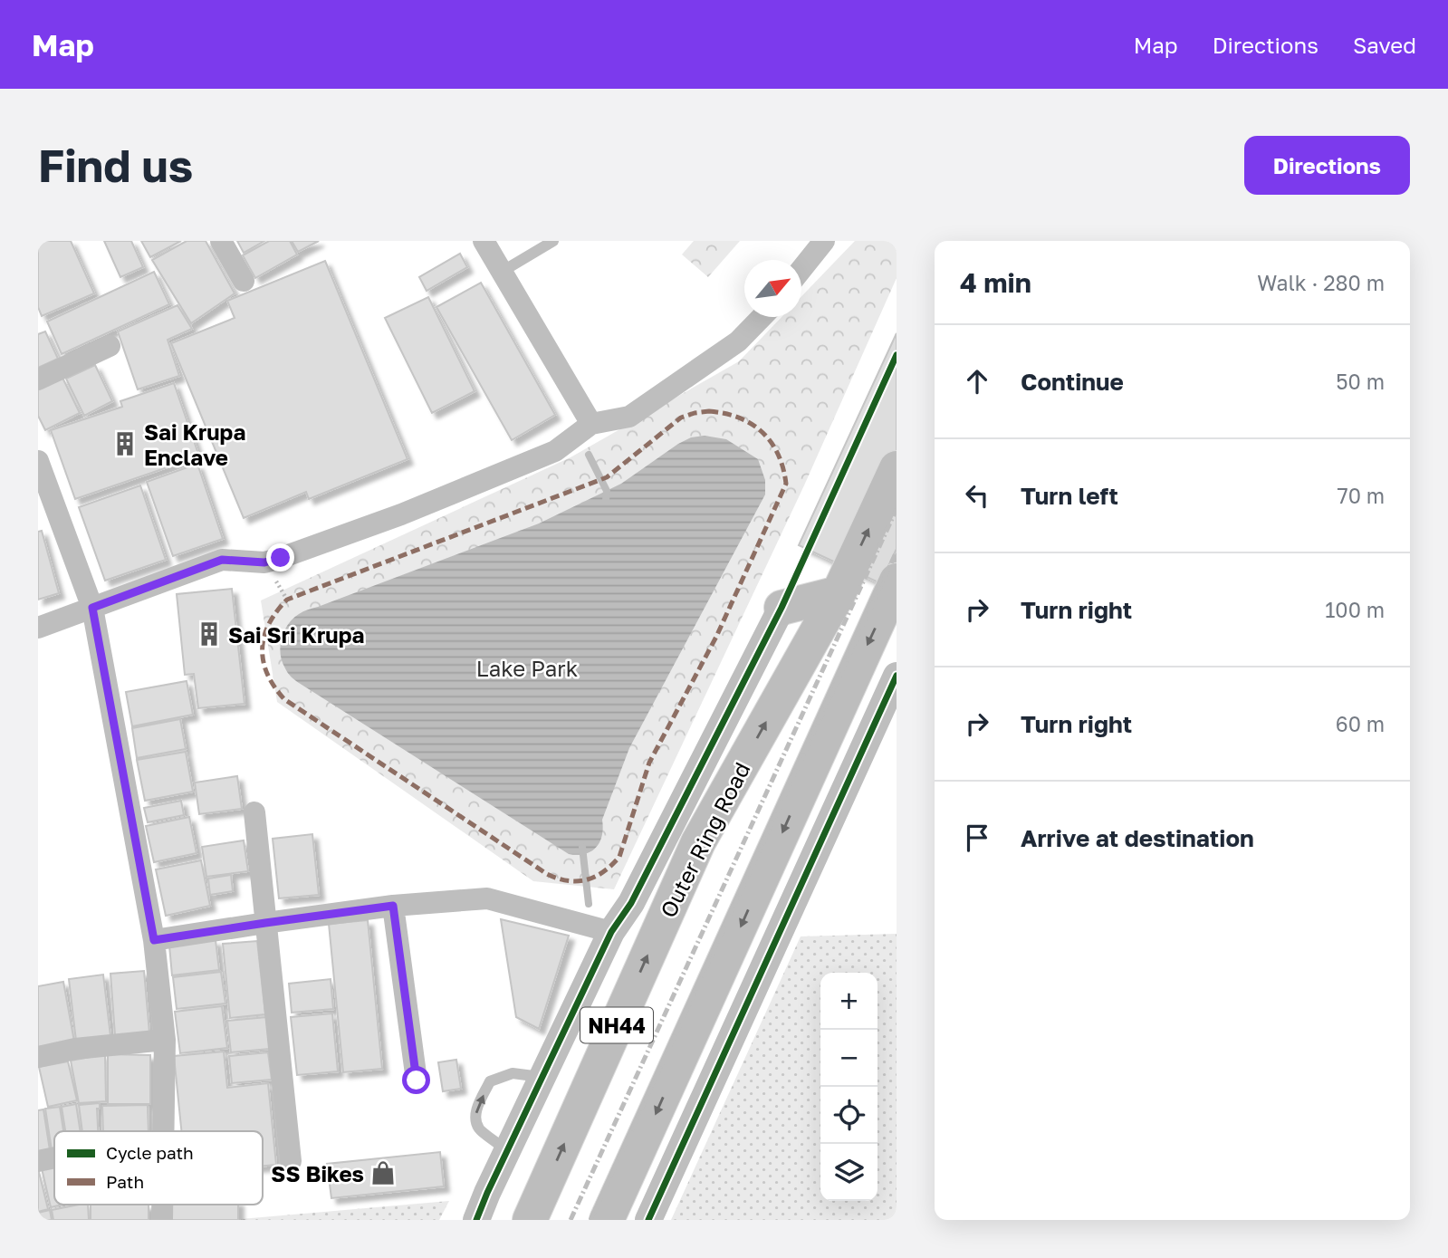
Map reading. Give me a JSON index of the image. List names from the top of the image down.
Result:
{
  "streets": {
    "highway": ["Outer Ring Road", "NH44"]
  },
  "parks": ["Lake Park"],
  "places": {
    "building": ["Sai Krupa Enclave", "Sai Sri Krupa"],
    "shop": ["SS Bikes"]
  },
  "legend": ["Cycle path", "Path"],
  "north": "top right",
  "page": {
    "header": "Map",
    "nav": ["Map", "Directions", "Saved"],
    "buttons": "Directions",
    "title": "Find us",
    "heading": ["4 min", "Walk · 280 m"],
    "list": [
      ["Continue", "50 m"],
      ["Turn left", "70 m"],
      ["Turn right", "100 m"],
      ["Turn right", "60 m"],
      "Arrive at destination"
    ],
    "map_buttons": ["+", "−"]
  }
}
